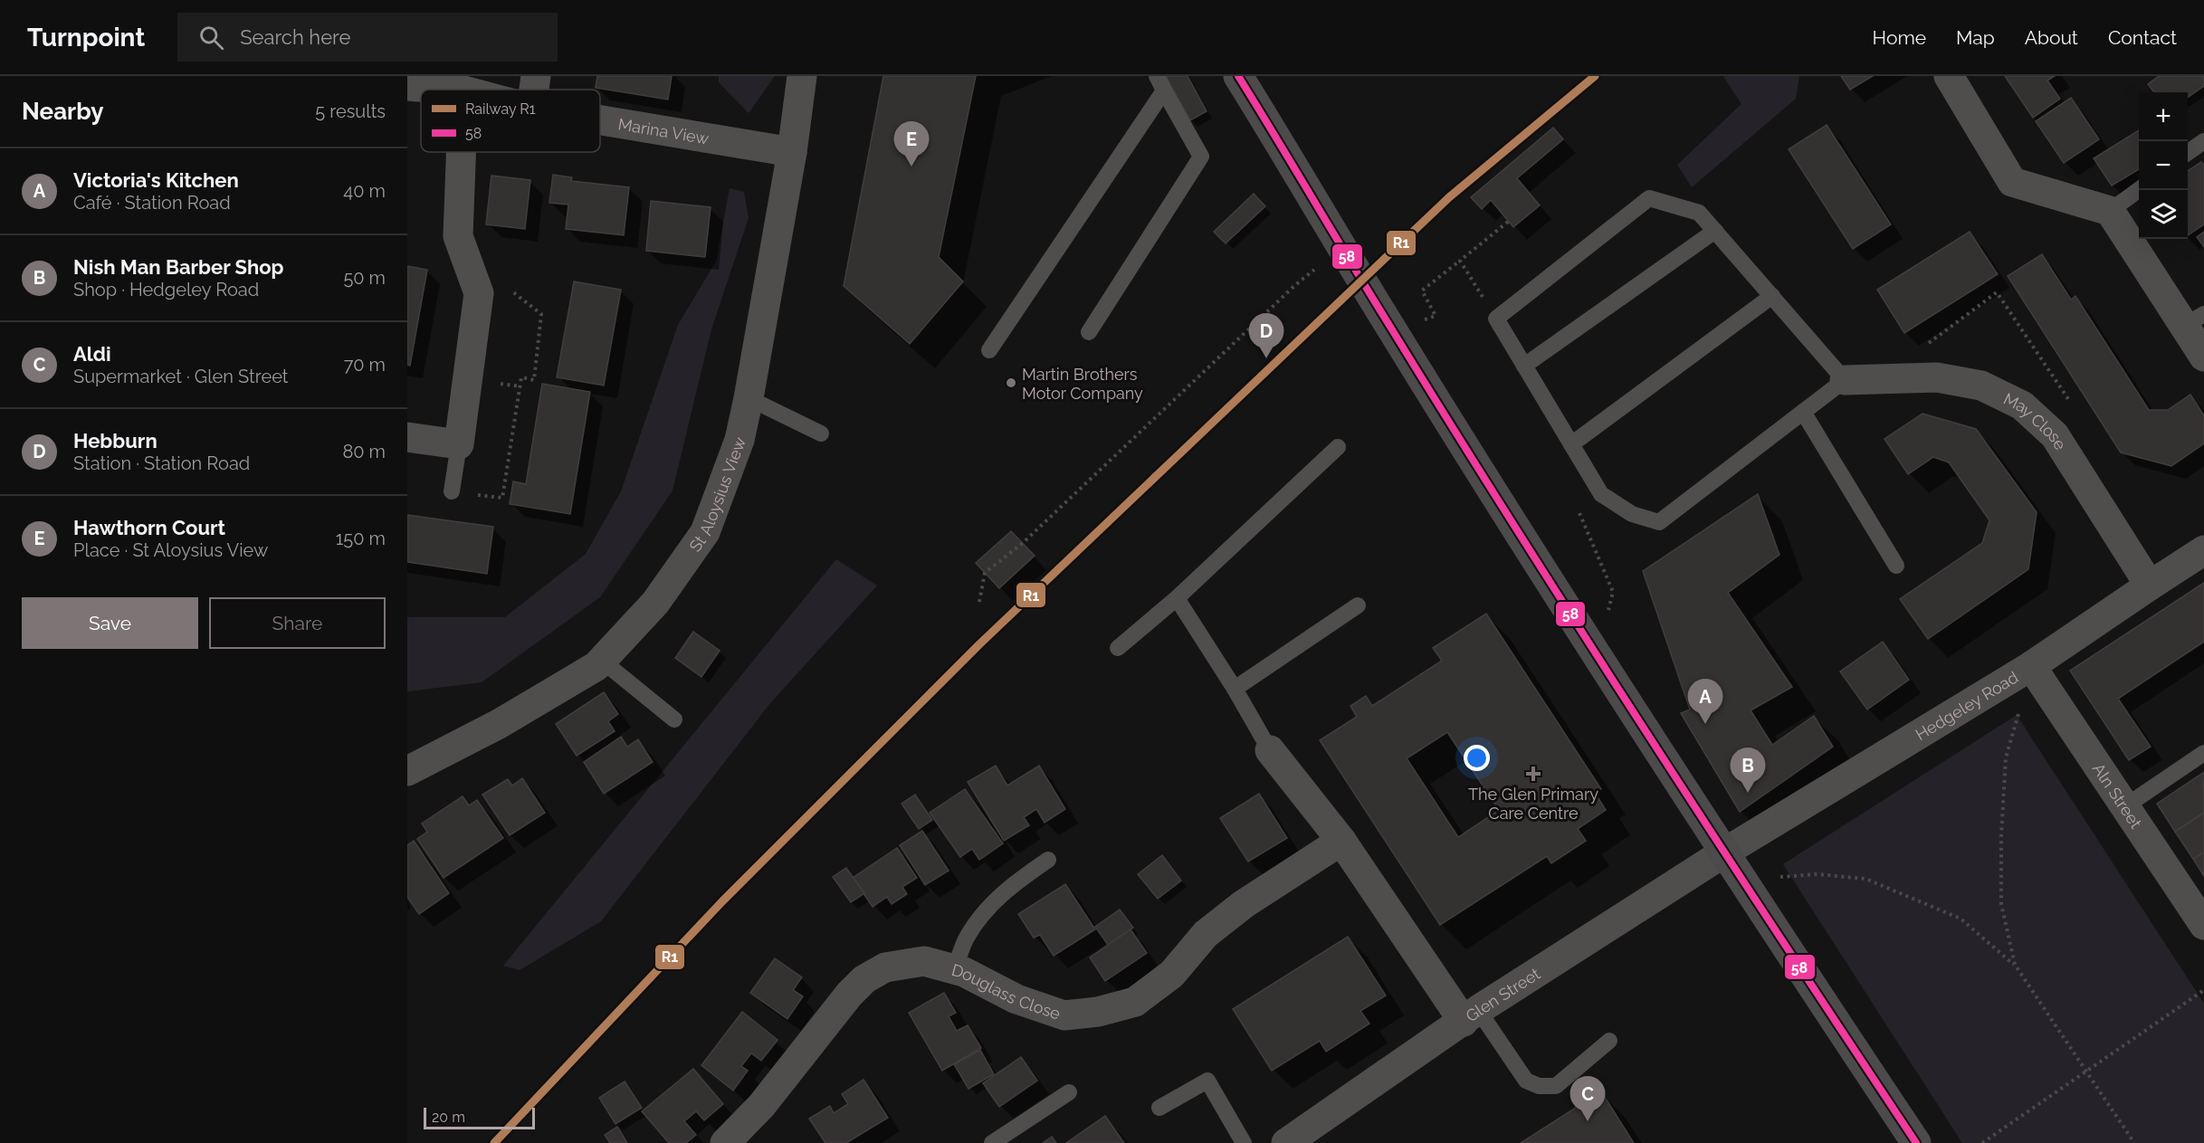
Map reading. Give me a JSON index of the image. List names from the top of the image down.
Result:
{
  "streets": {
    "street": [
      "Marina View",
      "May Close",
      "St Aloysius View",
      "Hedgeley Road",
      "Aln Street",
      "Douglass Close",
      "Glen Street"
    ]
  },
  "crossings": [
    ["Marina View", "St Aloysius View"],
    ["May Close", "Hedgeley Road"],
    ["Hedgeley Road", "Aln Street"],
    ["Hedgeley Road", "Glen Street"]
  ],
  "places": {
    "other": ["Martin Brothers Motor Company"],
    "health": ["The Glen Primary Care Centre"]
  },
  "lines": ["rail line R1", "transit line 58"],
  "legend": ["Railway R1", "58"],
  "scale_bar": "20 m",
  "page": {
    "header": "Turnpoint",
    "search": "Search here",
    "nav": [
      "Home",
      "Map",
      "About",
      "Contact"
    ],
    "heading": ["Nearby", "5 results"],
    "map_buttons": ["+", "−"],
    "pins": [
      "E",
      "D",
      "A",
      "B",
      "C"
    ],
    "list": [
      {
        "mark": "A",
        "name": "Victoria's Kitchen",
        "note": "Café · Station Road",
        "value": "40 m"
      },
      {
        "mark": "B",
        "name": "Nish Man Barber Shop",
        "note": "Shop · Hedgeley Road",
        "value": "50 m"
      },
      {
        "mark": "C",
        "name": "Aldi",
        "note": "Supermarket · Glen Street",
        "value": "70 m"
      },
      {
        "mark": "D",
        "name": "Hebburn",
        "note": "Station · Station Road",
        "value": "80 m"
      },
      {
        "mark": "E",
        "name": "Hawthorn Court",
        "note": "Place · St Aloysius View",
        "value": "150 m"
      }
    ],
    "buttons": ["Save", "Share"],
    "scale": "20 m"
  }
}
